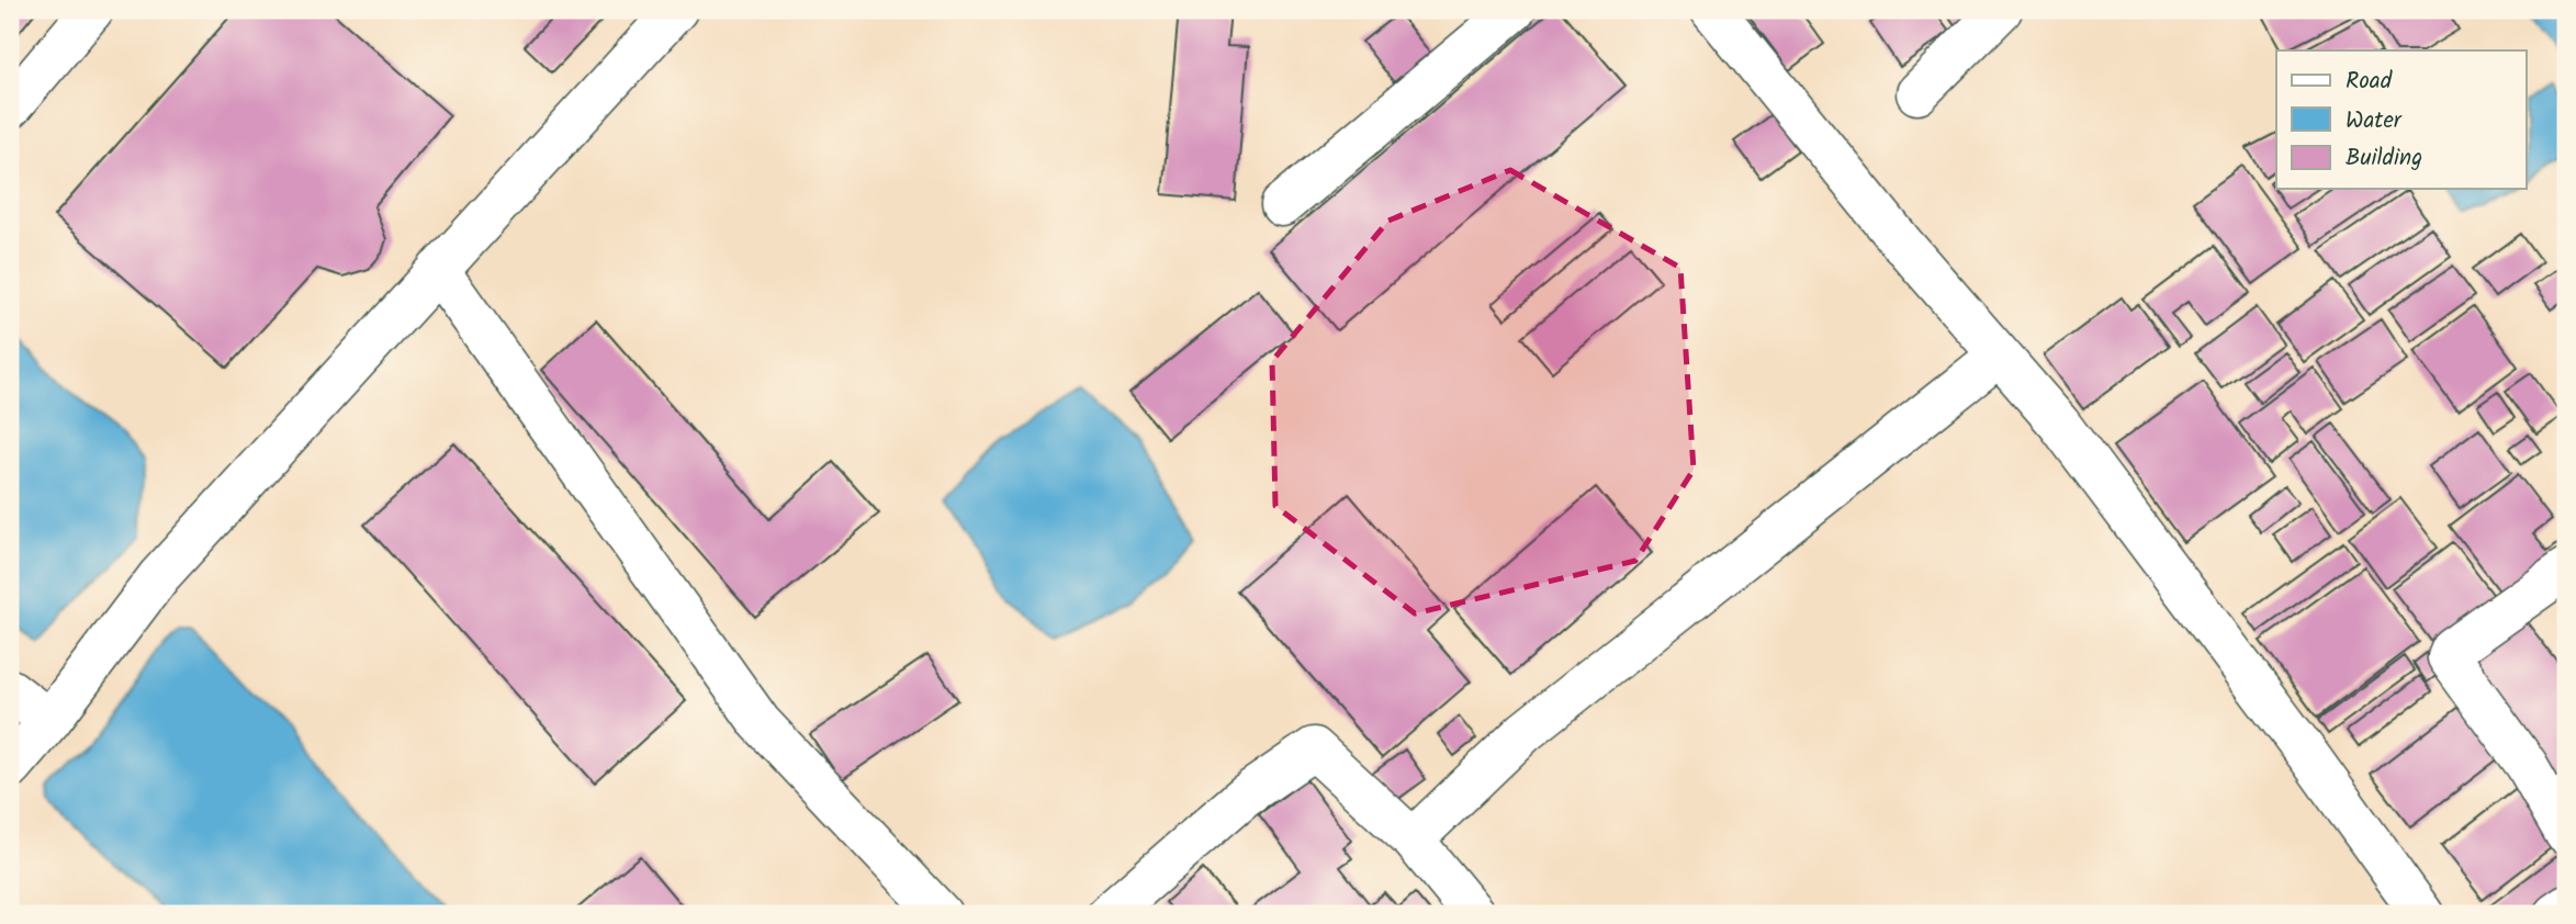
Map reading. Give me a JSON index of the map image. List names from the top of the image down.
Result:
{
  "legend": ["Road", "Water", "Building"]
}
